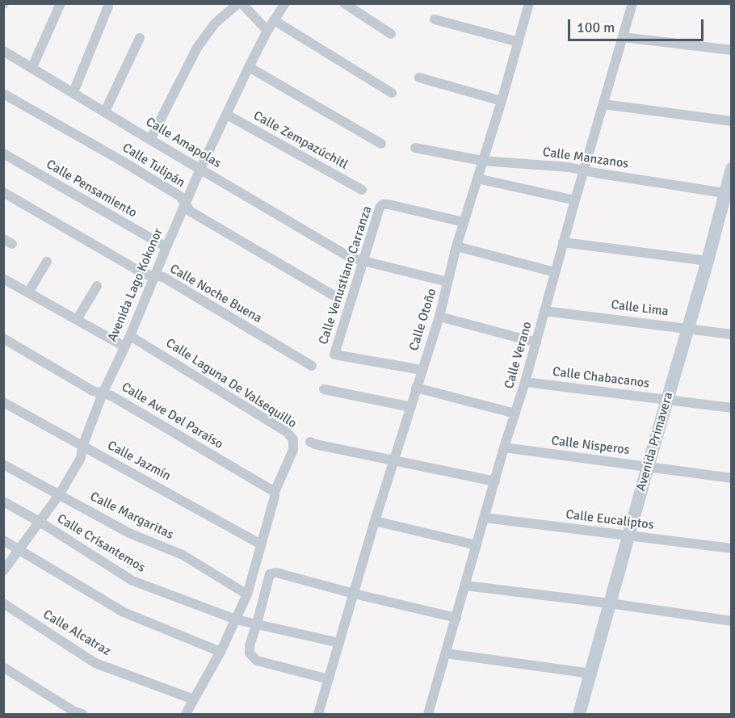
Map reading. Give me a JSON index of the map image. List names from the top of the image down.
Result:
{
  "streets": {
    "street": [
      "Calle Zempazúchitl",
      "Calle Amapolas",
      "Calle Manzanos",
      "Calle Tulipán",
      "Calle Pensamiento",
      "Calle Venustiano Carranza",
      "Avenida Lago Kokonor",
      "Calle Noche Buena",
      "Calle Lima",
      "Calle Otoño",
      "Calle Verano",
      "Calle Chabacanos",
      "Calle Laguna De Valsequillo",
      "Calle Ave Del Paraíso",
      "Avenida Primavera",
      "Calle Nisperos",
      "Calle Jazmín",
      "Calle Margaritas",
      "Calle Eucaliptos",
      "Calle Crisantemos",
      "Calle Alcatraz"
    ]
  },
  "crossings": [
    ["Calle Zempazúchitl", "Avenida Lago Kokonor"],
    ["Calle Amapolas", "Calle Venustiano Carranza"],
    ["Calle Amapolas", "Avenida Lago Kokonor"],
    ["Calle Amapolas", "Calle Otoño"],
    ["Calle Manzanos", "Calle Otoño"],
    ["Calle Manzanos", "Calle Verano"],
    ["Calle Manzanos", "Avenida Primavera"],
    ["Calle Tulipán", "Avenida Lago Kokonor"],
    ["Calle Pensamiento", "Avenida Lago Kokonor"],
    ["Calle Venustiano Carranza", "Calle Otoño"],
    ["Avenida Lago Kokonor", "Calle Noche Buena"],
    ["Avenida Lago Kokonor", "Calle Laguna De Valsequillo"],
    ["Avenida Lago Kokonor", "Calle Ave Del Paraíso"],
    ["Avenida Lago Kokonor", "Calle Jazmín"],
    ["Avenida Lago Kokonor", "Calle Margaritas"],
    ["Avenida Lago Kokonor", "Calle Crisantemos"],
    ["Calle Lima", "Calle Verano"],
    ["Calle Lima", "Avenida Primavera"],
    ["Calle Otoño", "Calle Crisantemos"],
    ["Calle Verano", "Calle Chabacanos"],
    ["Calle Verano", "Calle Nisperos"],
    ["Calle Verano", "Calle Eucaliptos"],
    ["Calle Chabacanos", "Avenida Primavera"],
    ["Calle Laguna De Valsequillo", "Calle Ave Del Paraíso"],
    ["Calle Laguna De Valsequillo", "Calle Jazmín"],
    ["Calle Laguna De Valsequillo", "Calle Margaritas"],
    ["Calle Laguna De Valsequillo", "Calle Crisantemos"],
    ["Avenida Primavera", "Calle Nisperos"],
    ["Avenida Primavera", "Calle Eucaliptos"]
  ],
  "scale_bar": "100 m"
}
